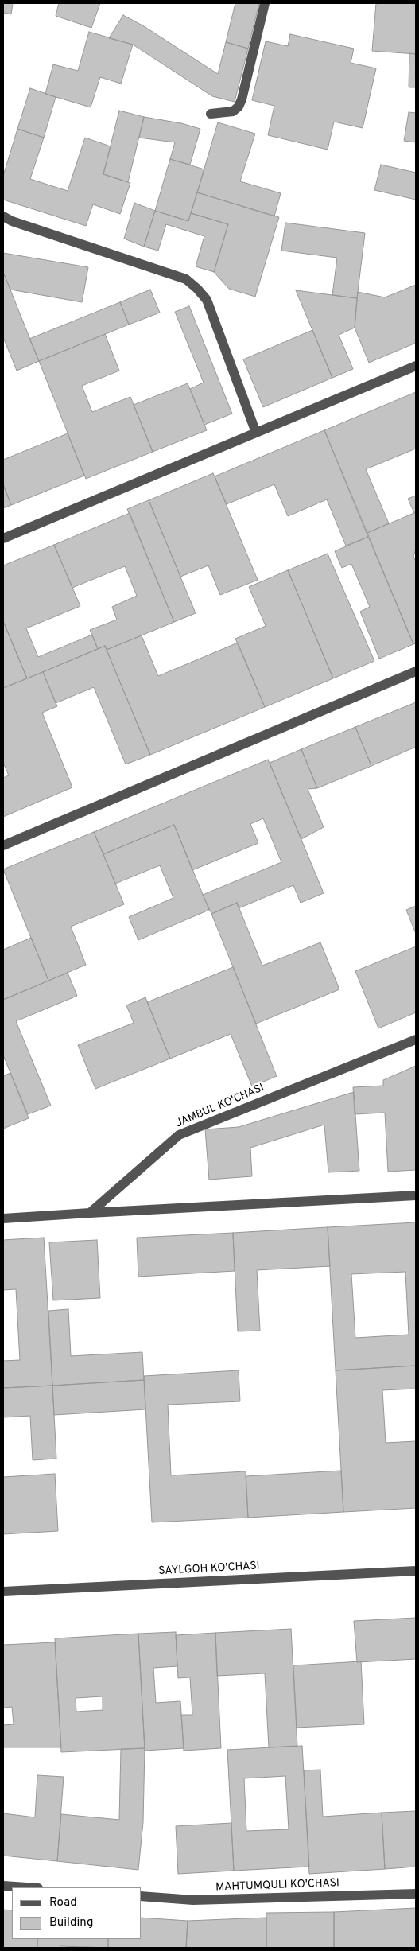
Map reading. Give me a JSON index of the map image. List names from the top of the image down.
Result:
{
  "streets": {
    "street": ["JAMBUL KO'CHASI", "SAYLGOH KO'CHASI", "MAHTUMQULI KO'CHASI"]
  },
  "legend": ["Road", "Building"]
}
